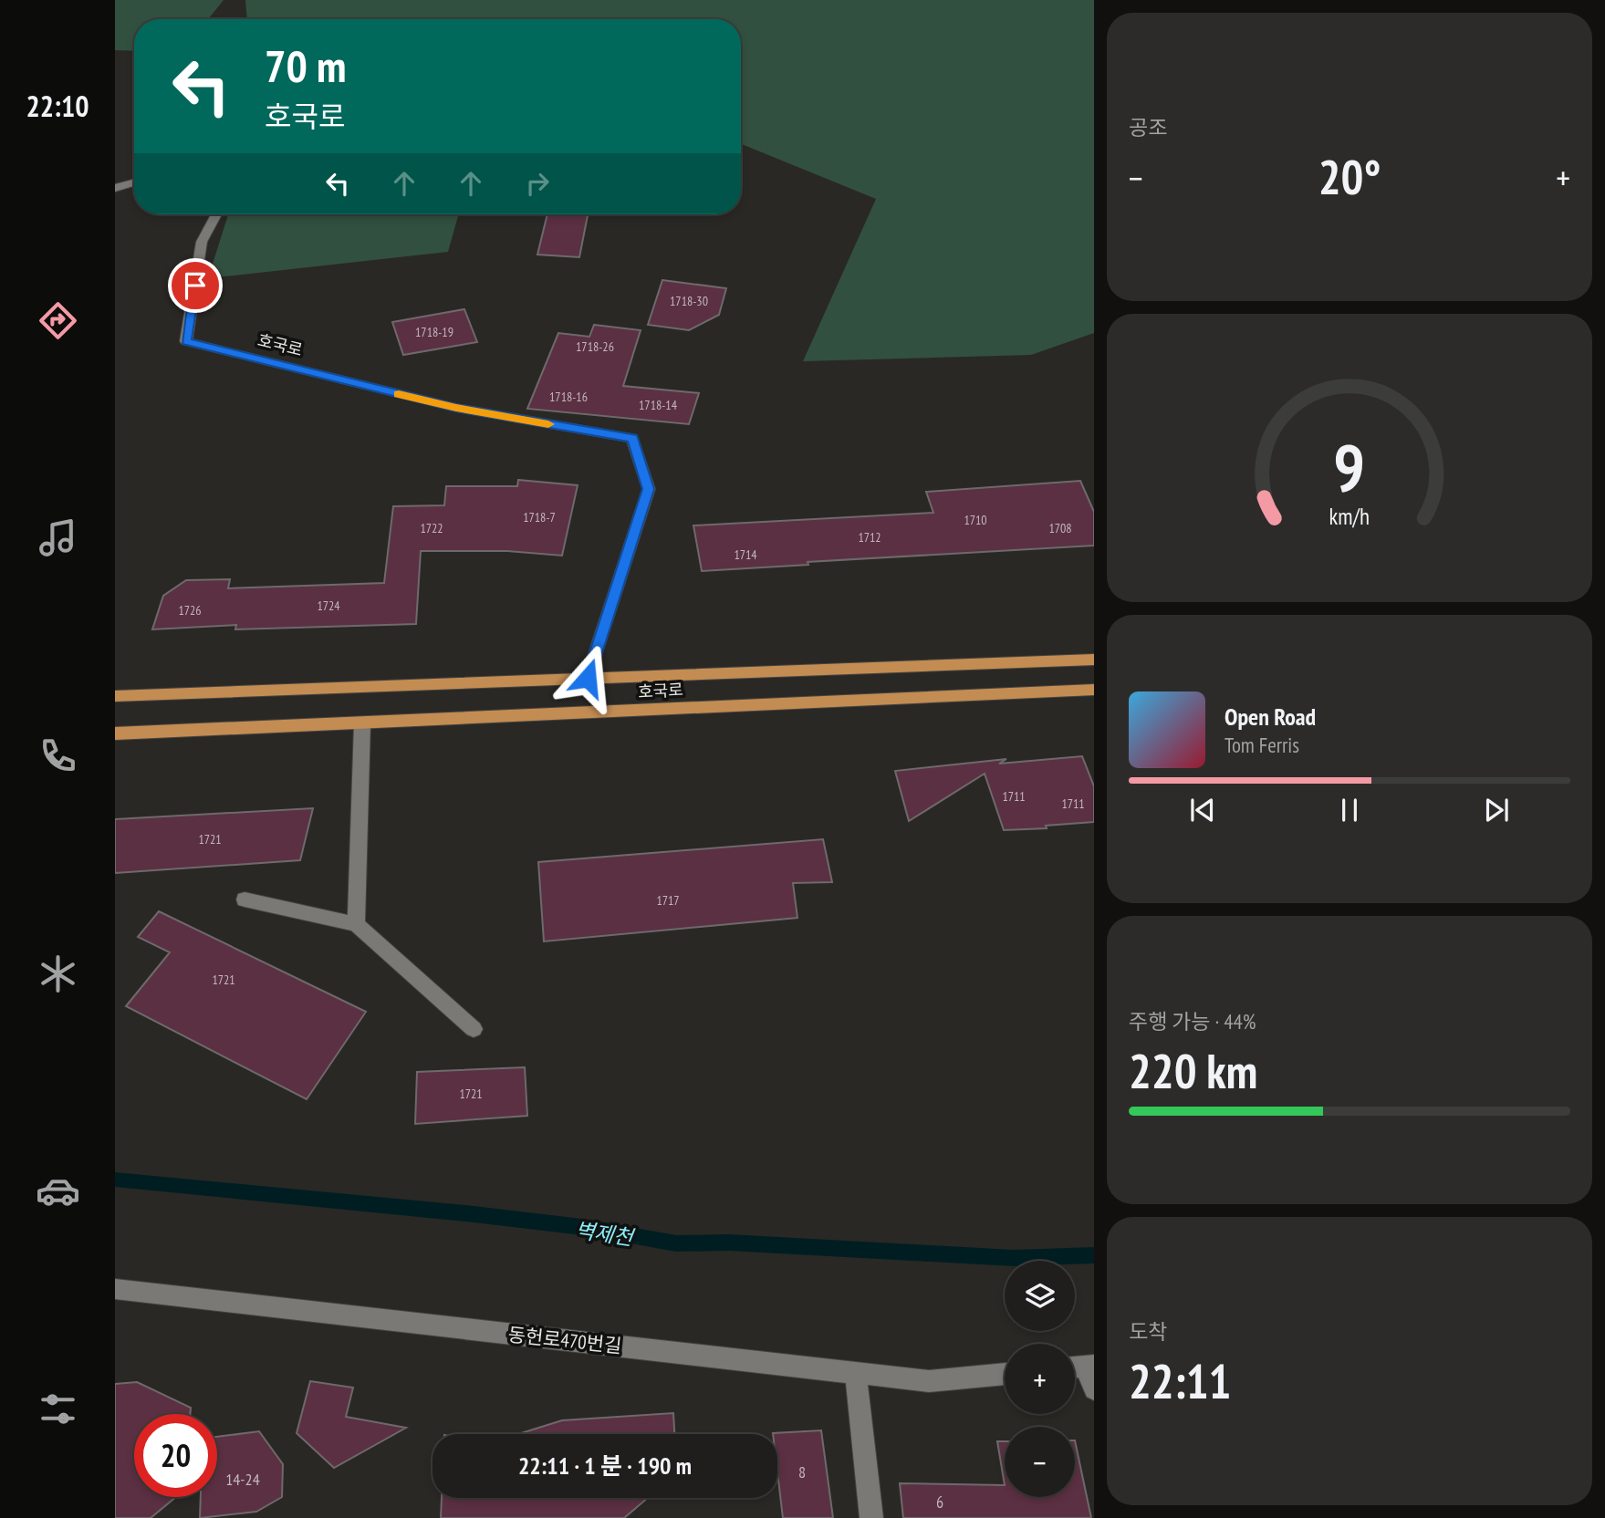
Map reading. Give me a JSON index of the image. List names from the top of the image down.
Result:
{
  "streets": {
    "main road": ["호국로"],
    "street": ["동헌로470번길"]
  },
  "water": ["벽제천"],
  "house_numbers": [
    "1718-30",
    "1718-19",
    "1718-26",
    "1718-16",
    "1718-14",
    "1718-7",
    "1710",
    "1722",
    "1708",
    "1712",
    "1714",
    "1724",
    "1726",
    "1711",
    "1711",
    "1721",
    "1717",
    "1721",
    "1721",
    "8",
    "14-24",
    "6"
  ],
  "page": {
    "tabs": "22:10",
    "tile": [
      "공조",
      ["주행 가능 · 44%", "220 km"],
      ["도착", "22:11"]
    ],
    "turn": ["70 m", "호국로"],
    "heat": ["−", "20°", "+"],
    "song": ["Open Road", "Tom Ferris"],
    "map_buttons": ["+", "−"],
    "limit": "20",
    "trip": "22:11 · 1 분 · 190 m",
    "gauge": ["9", "km/h"]
  }
}
